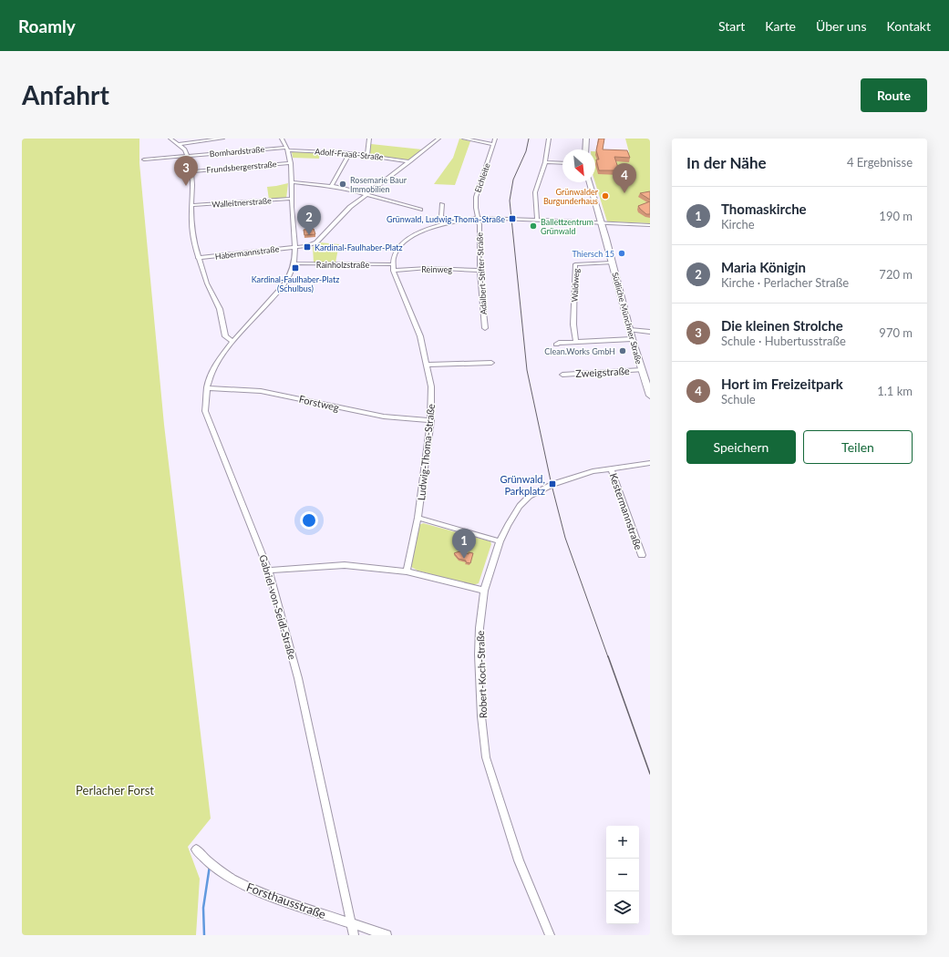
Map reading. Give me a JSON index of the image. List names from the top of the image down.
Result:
{
  "streets": {
    "main road": ["Südliche Münchner Straße"],
    "street": [
      "Bomhardstraße",
      "Adolf-Fraaß-Straße",
      "Frundsbergerstraße",
      "Eichleite",
      "Walleitnerstraße",
      "Habermannstraße",
      "Rainholzstraße",
      "Reinweg",
      "Adalbert-Stifter-Straße",
      "Waldweg",
      "Zweigstraße",
      "Forstweg",
      "Ludwig-Thoma-Straße",
      "Kestermannstraße",
      "Gabriel-von-Seidl-Straße",
      "Robert-Koch-Straße",
      "Forsthausstraße"
    ]
  },
  "crossings": [
    ["Bomhardstraße", "Adolf-Fraaß-Straße"],
    ["Bomhardstraße", "Gabriel-von-Seidl-Straße"],
    ["Adolf-Fraaß-Straße", "Habermannstraße"],
    ["Adolf-Fraaß-Straße", "Gabriel-von-Seidl-Straße"],
    ["Frundsbergerstraße", "Gabriel-von-Seidl-Straße"],
    ["Eichleite", "Adalbert-Stifter-Straße"],
    ["Walleitnerstraße", "Gabriel-von-Seidl-Straße"],
    ["Habermannstraße", "Gabriel-von-Seidl-Straße"],
    ["Rainholzstraße", "Ludwig-Thoma-Straße"],
    ["Rainholzstraße", "Gabriel-von-Seidl-Straße"],
    ["Reinweg", "Adalbert-Stifter-Straße"],
    ["Reinweg", "Ludwig-Thoma-Straße"],
    ["Waldweg", "Südliche Münchner Straße"],
    ["Südliche Münchner Straße", "Zweigstraße"],
    ["Forstweg", "Ludwig-Thoma-Straße"],
    ["Forstweg", "Gabriel-von-Seidl-Straße"],
    ["Kestermannstraße", "Robert-Koch-Straße"],
    ["Gabriel-von-Seidl-Straße", "Forsthausstraße"]
  ],
  "parks": ["Perlacher Forst"],
  "places": {
    "other": [
      "Rosemarie Baur Immobilien",
      "Grünwalder Burgunderhaus",
      "Ballettzentrum Grünwald",
      "Thiersch 15",
      "Clean.Works GmbH"
    ],
    "transit": [
      "Grünwald, Ludwig-Thoma-Straße",
      "Kardinal-Faulhaber-Platz",
      "Kardinal-Faulhaber-Platz (Schulbus)",
      "Grünwald, Parkplatz"
    ]
  },
  "north": "bottom right",
  "page": {
    "header": "Roamly",
    "nav": [
      "Start",
      "Karte",
      "Über uns",
      "Kontakt"
    ],
    "buttons": [
      "Route",
      ["Speichern", "Teilen"]
    ],
    "title": "Anfahrt",
    "heading": ["In der Nähe", "4 Ergebnisse"],
    "pins": [
      "3",
      "4",
      "2",
      "1"
    ],
    "list": [
      {
        "mark": "1",
        "name": "Thomaskirche",
        "note": "Kirche",
        "value": "190 m"
      },
      {
        "mark": "2",
        "name": "Maria Königin",
        "note": "Kirche · Perlacher Straße",
        "value": "720 m"
      },
      {
        "mark": "3",
        "name": "Die kleinen Strolche",
        "note": "Schule · Hubertusstraße",
        "value": "970 m"
      },
      {
        "mark": "4",
        "name": "Hort im Freizeitpark",
        "note": "Schule",
        "value": "1.1 km"
      }
    ],
    "map_buttons": ["+", "−"]
  }
}
